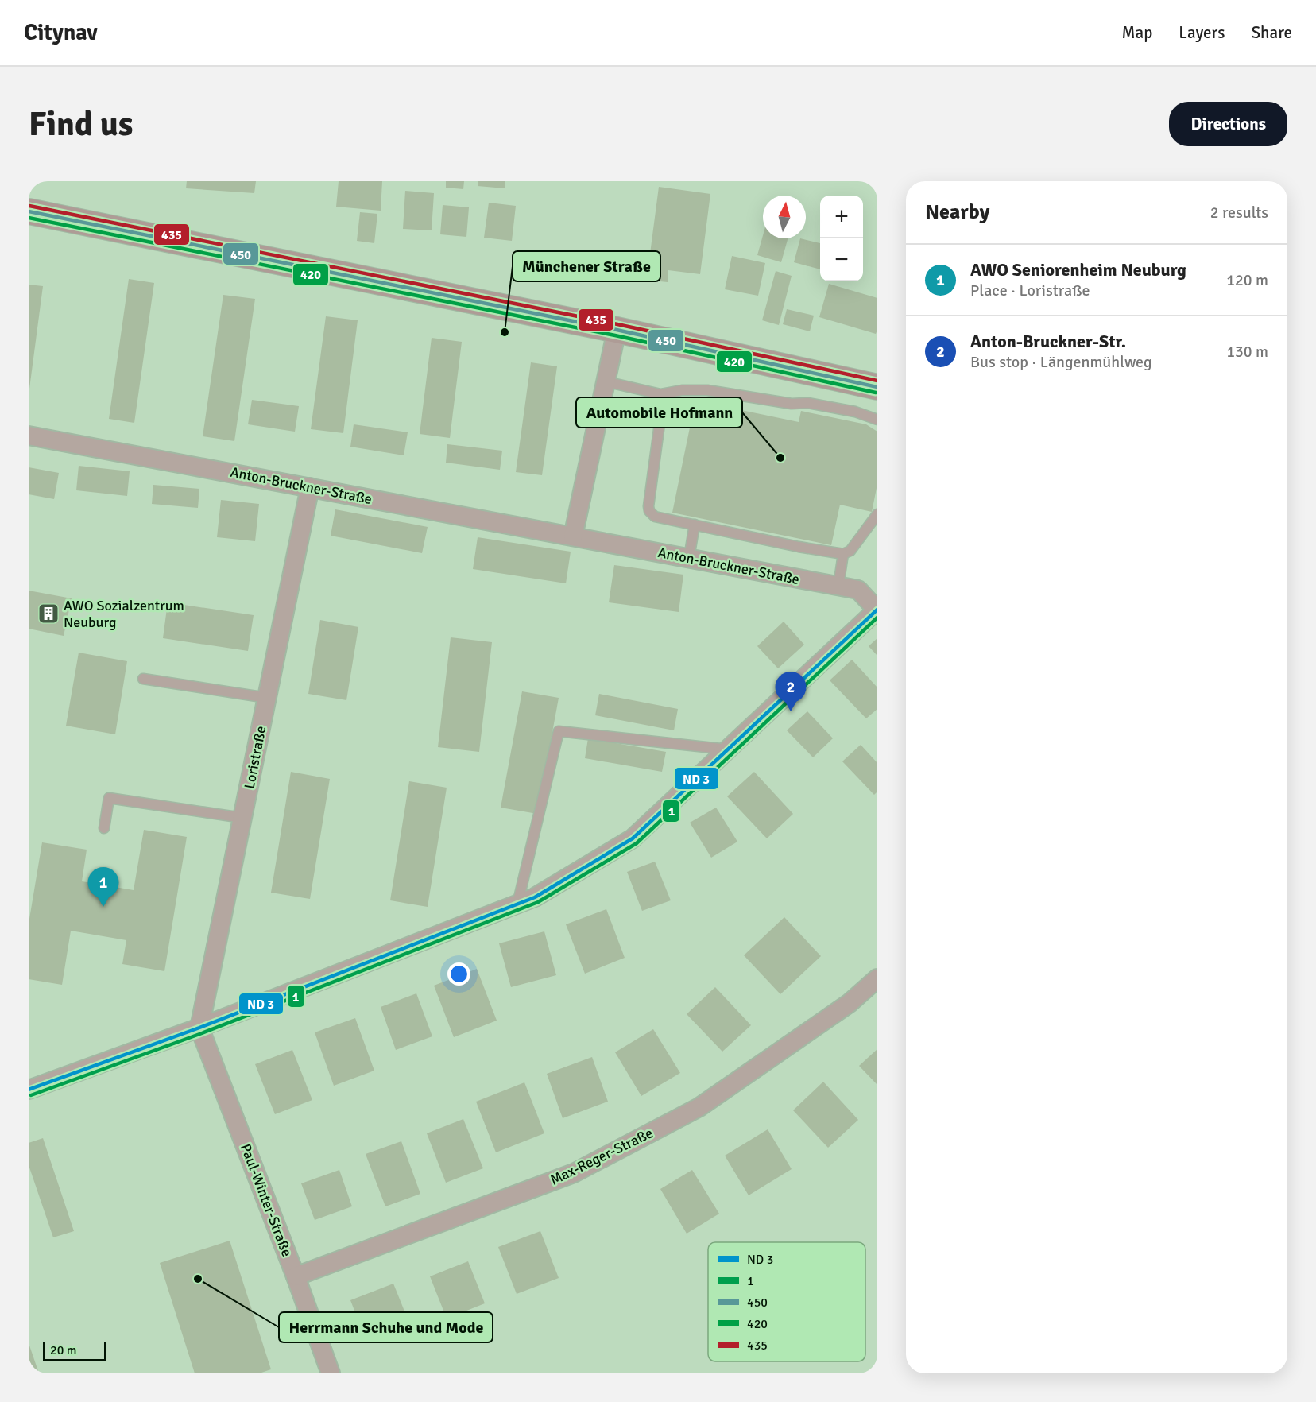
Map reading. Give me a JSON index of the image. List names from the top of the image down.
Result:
{
  "streets": {
    "street": [
      "Anton-Bruckner-Straße",
      "Loristraße",
      "Max-Reger-Straße",
      "Paul-Winter-Straße"
    ]
  },
  "crossings": [
    ["Anton-Bruckner-Straße", "Loristraße"],
    ["Loristraße", "Paul-Winter-Straße"],
    ["Max-Reger-Straße", "Paul-Winter-Straße"]
  ],
  "places": {
    "other": ["Münchener Straße", "Automobile Hofmann", "Herrmann Schuhe und Mode"],
    "building": ["AWO Sozialzentrum Neuburg"]
  },
  "lines": [
    "transit line 435",
    "transit line 450",
    "transit line 420",
    "transit line 1"
  ],
  "legend": [
    "ND 3",
    "1",
    "450",
    "420",
    "435"
  ],
  "scale_bar": "20 m",
  "north": "top",
  "page": {
    "header": "Citynav",
    "nav": ["Map", "Layers", "Share"],
    "buttons": "Directions",
    "title": "Find us",
    "heading": ["Nearby", "2 results"],
    "map_buttons": ["+", "−"],
    "list": [
      {
        "mark": "1",
        "name": "AWO Seniorenheim Neuburg",
        "note": "Place · Loristraße",
        "value": "120 m"
      },
      {
        "mark": "2",
        "name": "Anton-Bruckner-Str.",
        "note": "Bus stop · Längenmühlweg",
        "value": "130 m"
      }
    ],
    "pins": ["2", "1"],
    "scale": "20 m"
  }
}
